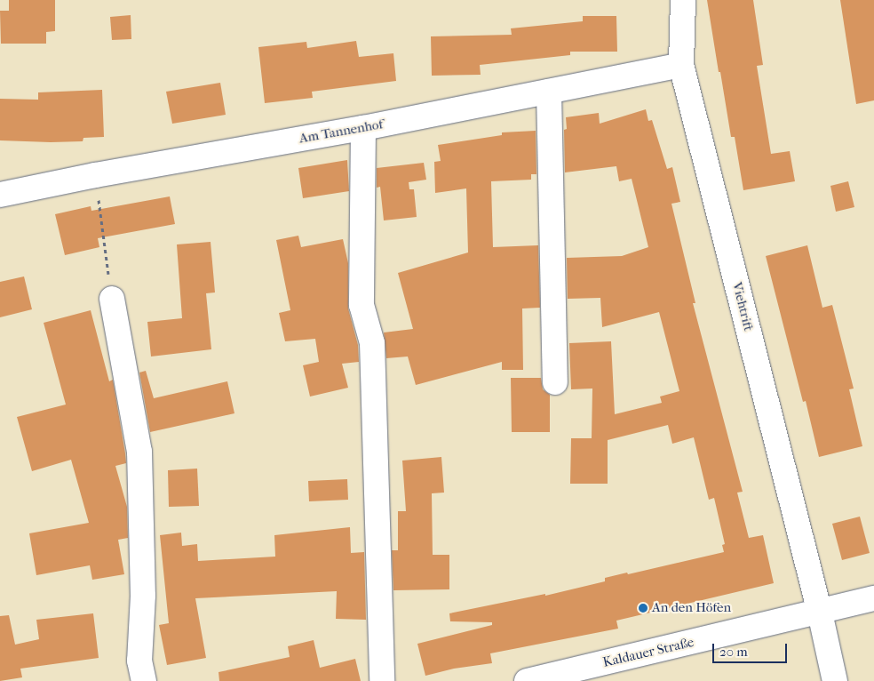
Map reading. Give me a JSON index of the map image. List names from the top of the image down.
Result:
{
  "streets": {
    "street": ["Am Tannenhof", "Viehtrift", "Kaldauer Straße"]
  },
  "crossings": [
    ["Am Tannenhof", "Viehtrift"],
    ["Viehtrift", "Kaldauer Straße"]
  ],
  "places": ["An den Höfen"],
  "scale_bar": "20 m"
}
